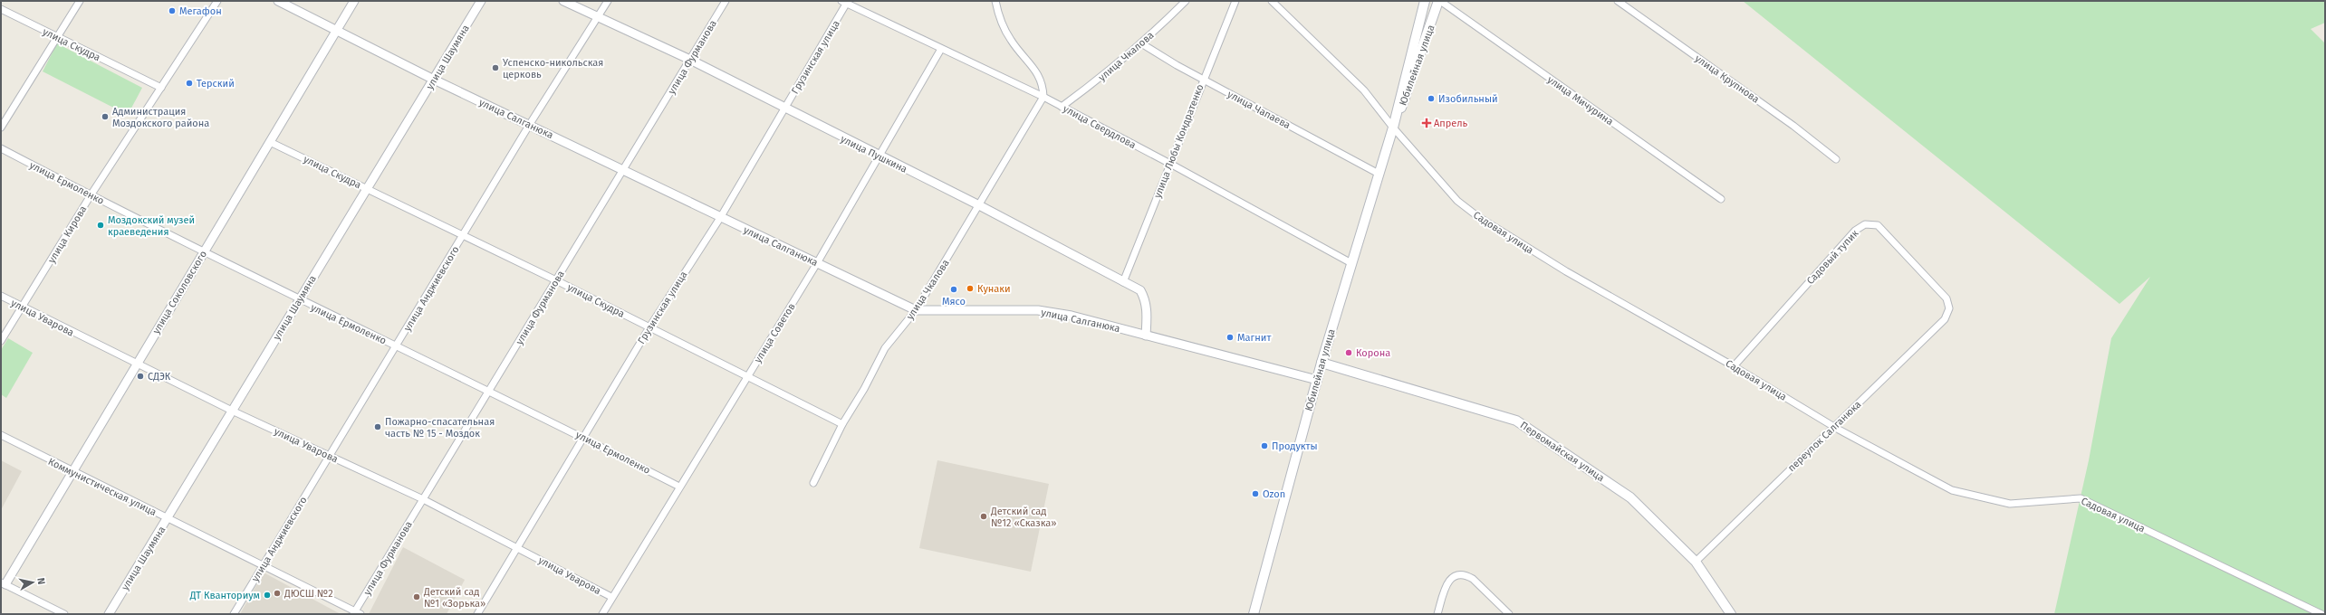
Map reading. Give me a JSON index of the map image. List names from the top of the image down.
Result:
{
  "streets": {
    "main road": ["Юбилейная улица", "Первомайская улица"],
    "street": [
      "улица Скудра",
      "улица Чкалова",
      "улица Шаумяна",
      "улица Фурманова",
      "Грузинская улица",
      "улица Крупнова",
      "улица Мичурина",
      "улица Чапаева",
      "улица Салганюка",
      "улица Свердлова",
      "улица Любы Кондратенко",
      "улица Пушкина",
      "улица Ермоленко",
      "Садовая улица",
      "улица Кирова",
      "Садовый тупик",
      "улица Анджиевского",
      "улица Соколовского",
      "улица Уварова",
      "улица Советов",
      "переулок Салганюка",
      "Коммунистическая улица"
    ]
  },
  "crossings": [
    ["улица Скудра", "улица Чкалова"],
    ["улица Скудра", "улица Шаумяна"],
    ["улица Скудра", "улица Фурманова"],
    ["улица Скудра", "Грузинская улица"],
    ["улица Скудра", "улица Кирова"],
    ["улица Скудра", "улица Анджиевского"],
    ["улица Скудра", "улица Соколовского"],
    ["улица Скудра", "улица Советов"],
    ["улица Чкалова", "улица Чапаева"],
    ["улица Чкалова", "улица Салганюка"],
    ["улица Чкалова", "улица Свердлова"],
    ["улица Чкалова", "улица Пушкина"],
    ["улица Шаумяна", "улица Салганюка"],
    ["улица Шаумяна", "улица Ермоленко"],
    ["улица Шаумяна", "улица Уварова"],
    ["улица Шаумяна", "Коммунистическая улица"],
    ["улица Фурманова", "улица Салганюка"],
    ["улица Фурманова", "улица Пушкина"],
    ["улица Фурманова", "улица Ермоленко"],
    ["улица Фурманова", "улица Уварова"],
    ["улица Фурманова", "Коммунистическая улица"],
    ["Грузинская улица", "улица Салганюка"],
    ["Грузинская улица", "улица Свердлова"],
    ["Грузинская улица", "улица Пушкина"],
    ["Грузинская улица", "улица Ермоленко"],
    ["Грузинская улица", "улица Уварова"],
    ["Юбилейная улица", "улица Мичурина"],
    ["Юбилейная улица", "улица Чапаева"],
    ["Юбилейная улица", "улица Салганюка"],
    ["Юбилейная улица", "улица Свердлова"],
    ["Юбилейная улица", "Садовая улица"],
    ["Юбилейная улица", "Первомайская улица"],
    ["улица Чапаева", "улица Любы Кондратенко"],
    ["улица Салганюка", "улица Пушкина"],
    ["улица Салганюка", "улица Анджиевского"],
    ["улица Салганюка", "улица Соколовского"],
    ["улица Салганюка", "улица Советов"],
    ["улица Свердлова", "улица Любы Кондратенко"],
    ["улица Свердлова", "улица Советов"],
    ["улица Любы Кондратенко", "улица Пушкина"],
    ["улица Пушкина", "улица Анджиевского"],
    ["улица Пушкина", "улица Советов"],
    ["улица Ермоленко", "улица Кирова"],
    ["улица Ермоленко", "улица Анджиевского"],
    ["улица Ермоленко", "улица Соколовского"],
    ["улица Ермоленко", "улица Советов"],
    ["Садовая улица", "Садовый тупик"],
    ["Садовая улица", "переулок Салганюка"],
    ["улица Кирова", "улица Уварова"],
    ["Садовый тупик", "переулок Салганюка"],
    ["улица Анджиевского", "улица Уварова"],
    ["улица Анджиевского", "Коммунистическая улица"],
    ["улица Соколовского", "улица Уварова"],
    ["улица Соколовского", "Коммунистическая улица"],
    ["улица Уварова", "улица Советов"],
    ["переулок Салганюка", "Первомайская улица"]
  ],
  "places": {
    "other": [
      "Мегафон",
      "Успенско-никольская церковь",
      "Терский",
      "Изобильный",
      "Администрация Моздокского района",
      "Моздокский музей краеведения",
      "Кунаки",
      "Мясо",
      "Магнит",
      "Корона",
      "СДЭК",
      "Пожарно-спасательная часть № 15 - Моздок",
      "Продукты",
      "Ozon",
      "Детский сад №12 «Сказка»",
      "ДЮСШ №2",
      "ДТ Кванториум",
      "Детский сад №1 «Зорька»"
    ],
    "health": ["Апрель"]
  },
  "north": "right"
}
